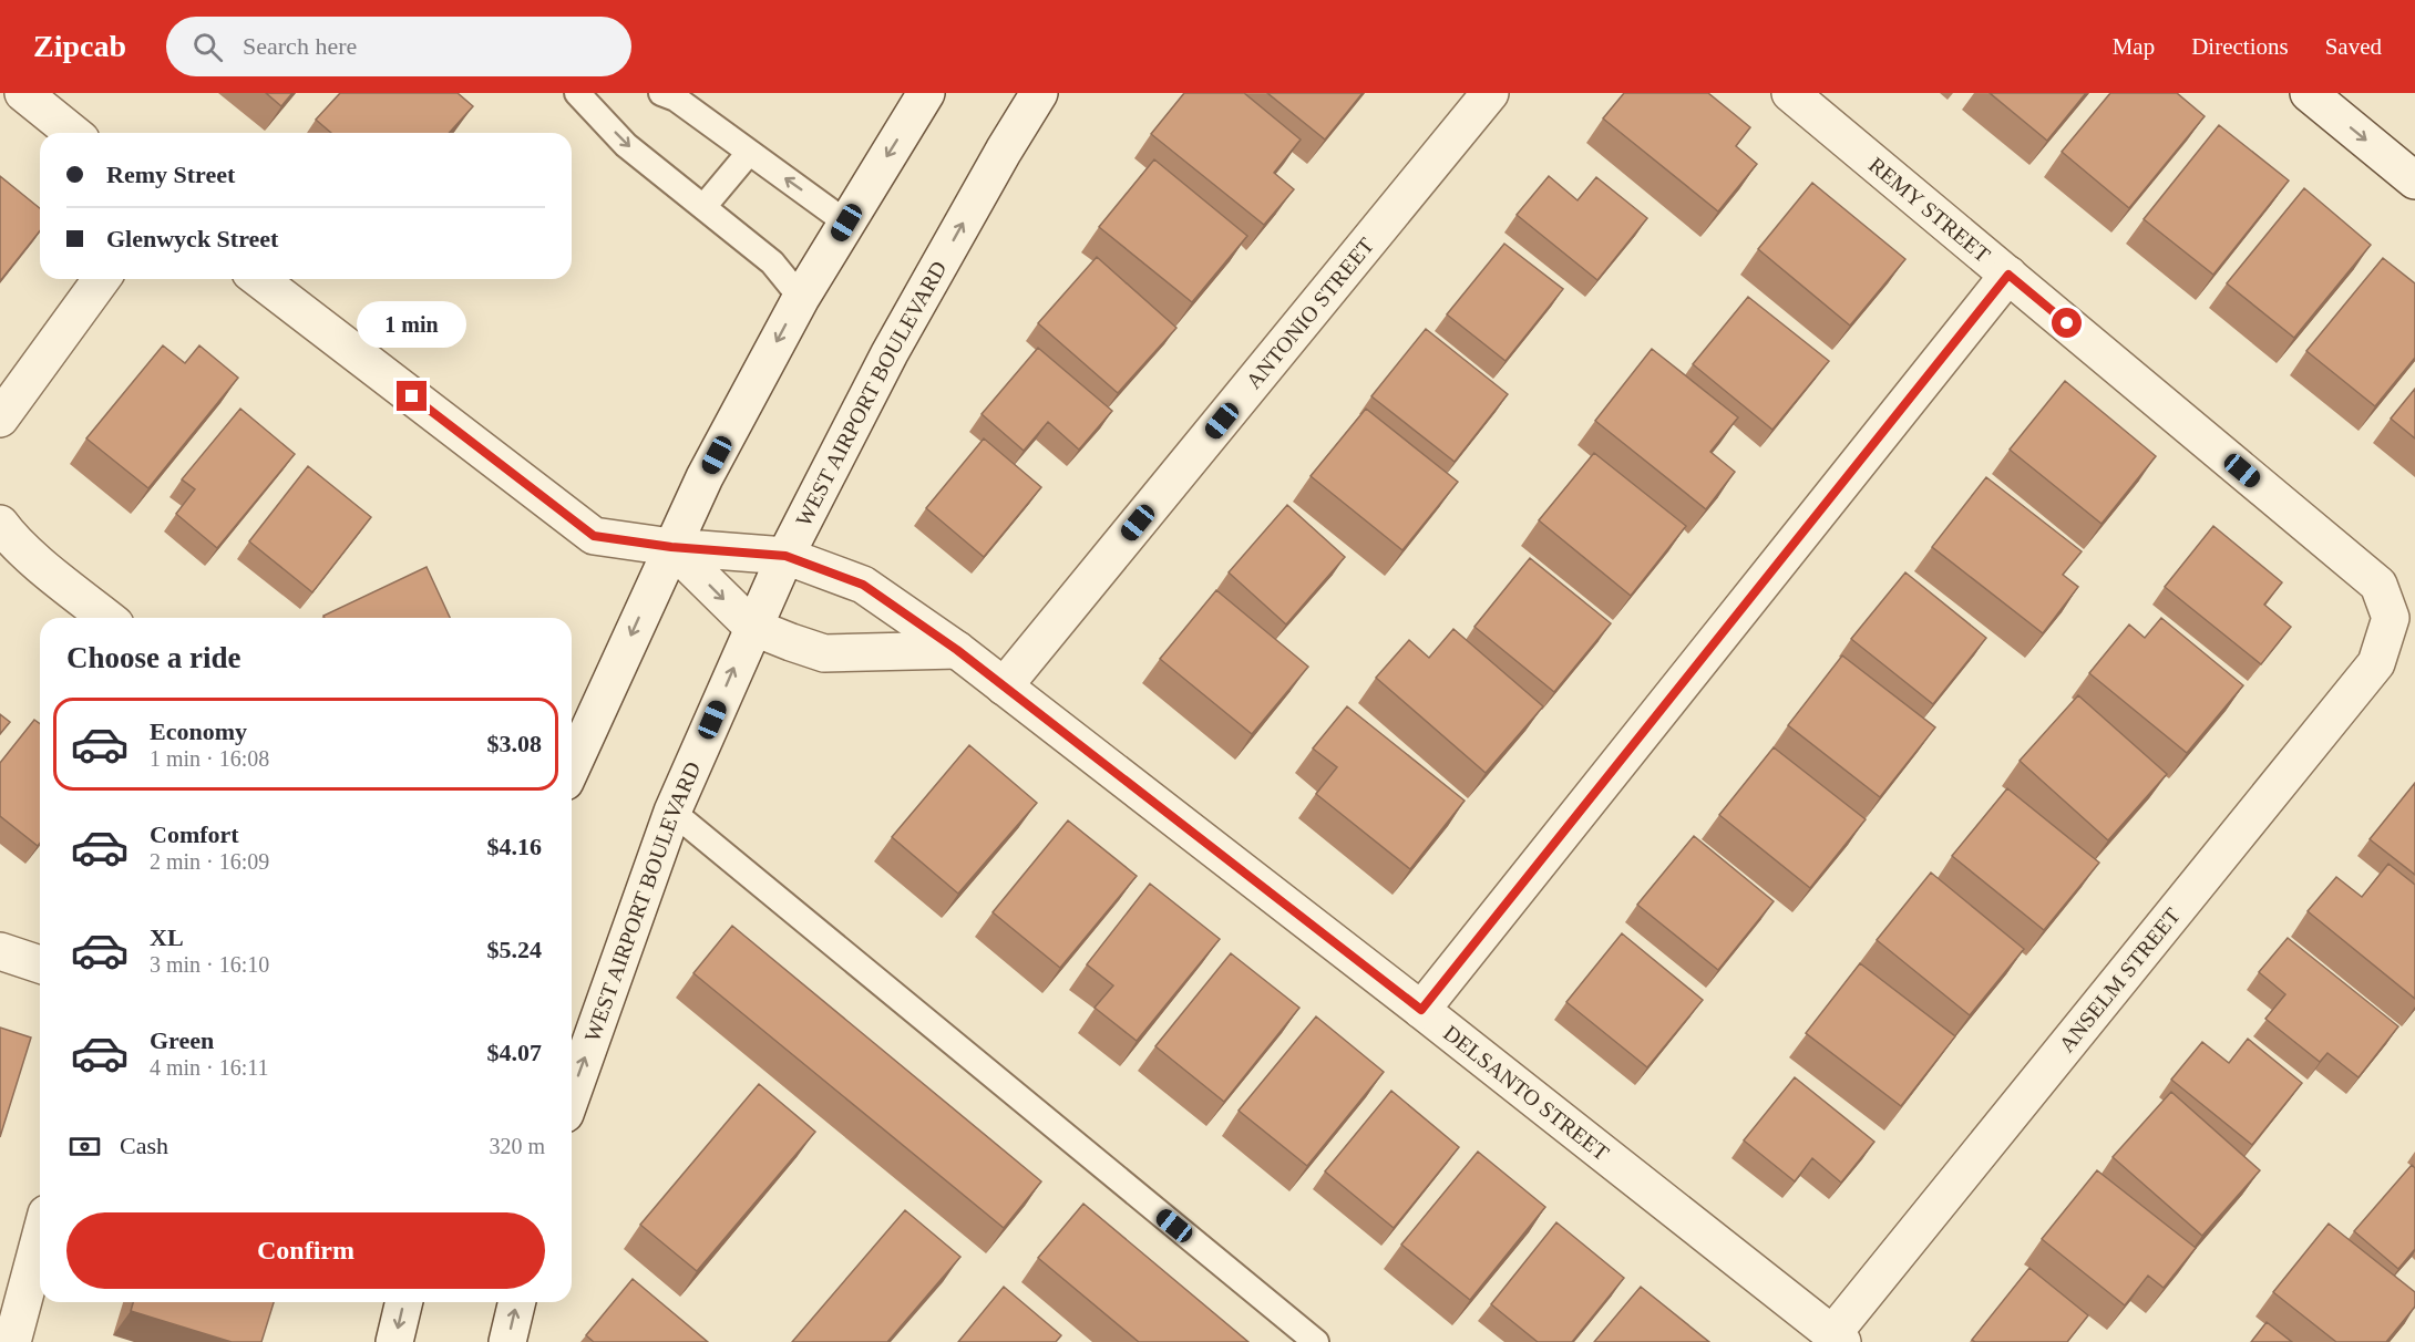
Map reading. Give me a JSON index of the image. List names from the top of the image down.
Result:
{
  "streets": {
    "street": [
      "REMY STREET",
      "ANTONIO STREET",
      "WEST AIRPORT BOULEVARD",
      "ANSELM STREET",
      "DELSANTO STREET"
    ]
  },
  "crossings": [
    ["REMY STREET", "ANSELM STREET"],
    ["ANTONIO STREET", "DELSANTO STREET"],
    ["WEST AIRPORT BOULEVARD", "DELSANTO STREET"],
    ["ANSELM STREET", "DELSANTO STREET"]
  ],
  "page": {
    "header": "Zipcab",
    "search": "Search here",
    "nav": ["Map", "Directions", "Saved"],
    "banner": ["Remy Street", "Glenwyck Street"],
    "bubble": "1 min",
    "heading": "Choose a ride",
    "list": [
      {
        "name": "Economy",
        "note": "1 min · 16:08",
        "value": "$3.08"
      },
      {
        "name": "Comfort",
        "note": "2 min · 16:09",
        "value": "$4.16"
      },
      {
        "name": "XL",
        "note": "3 min · 16:10",
        "value": "$5.24"
      },
      {
        "name": "Green",
        "note": "4 min · 16:11",
        "value": "$4.07"
      }
    ],
    "pay": ["Cash", "320 m"],
    "buttons": "Confirm"
  }
}
